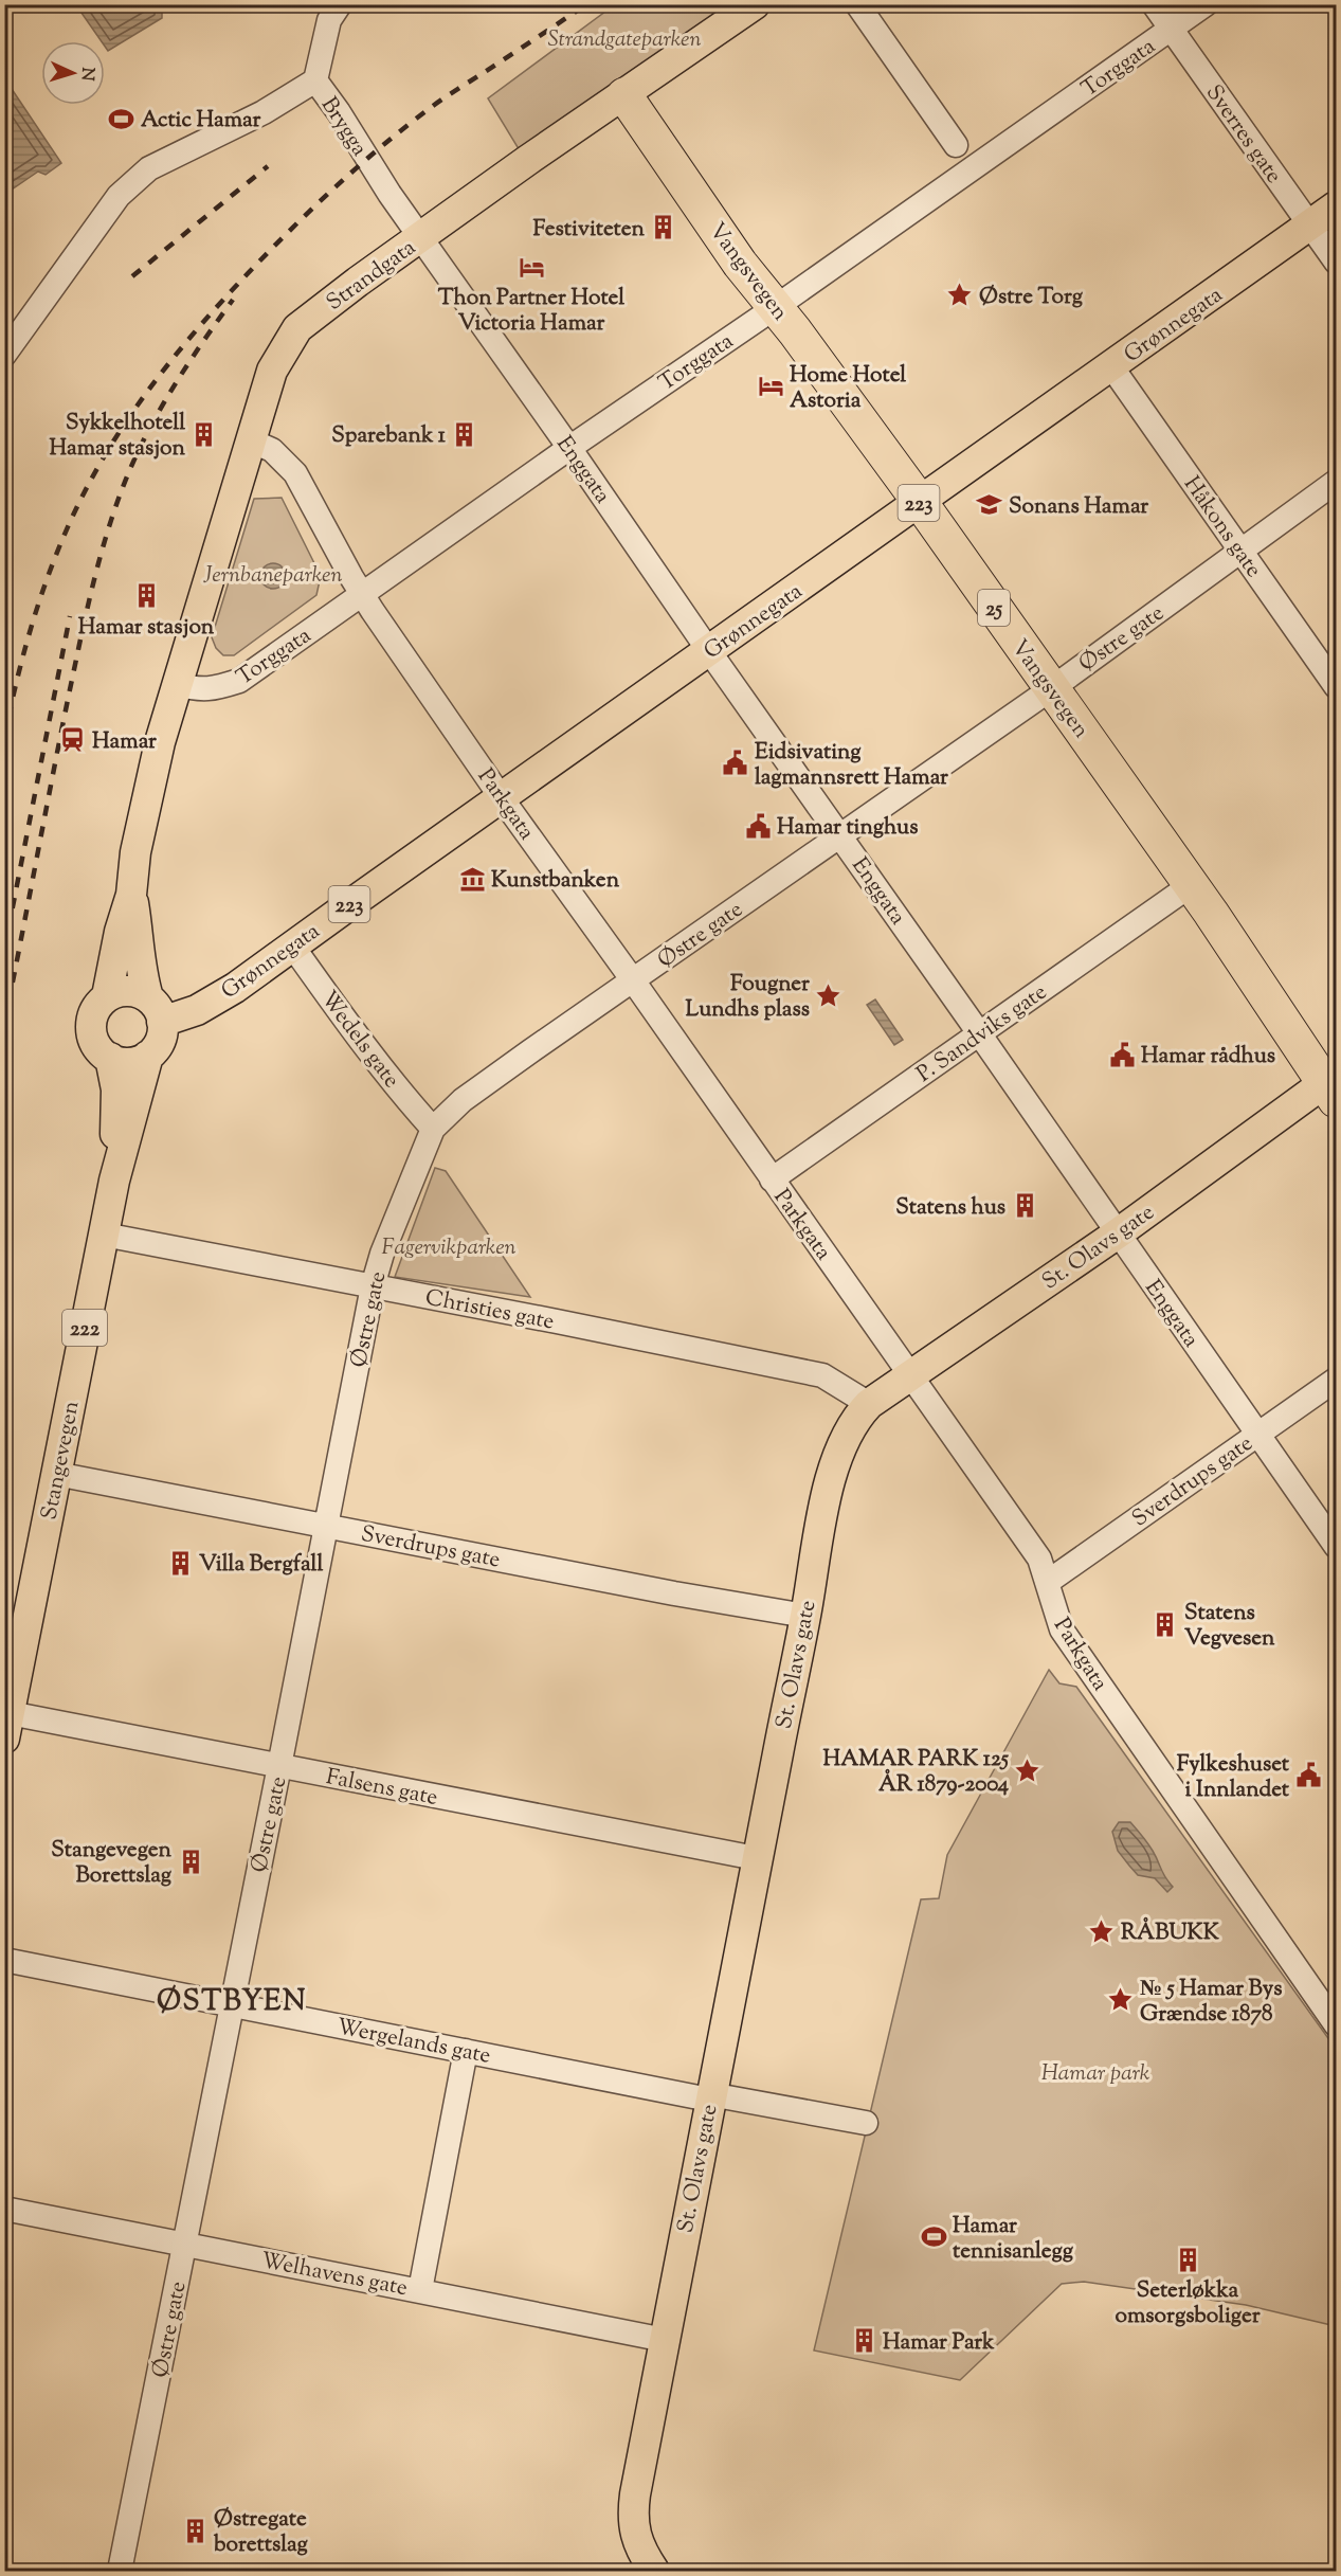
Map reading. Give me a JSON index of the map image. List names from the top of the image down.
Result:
{
  "streets": {
    "highway": ["Vangsvegen", "25"],
    "main road": [
      "Strandgata",
      "Grønnegata",
      "223",
      "St. Olavs gate",
      "222",
      "Stangevegen"
    ],
    "street": [
      "Torggata",
      "Brygga",
      "Sverres gate",
      "Enggata",
      "Håkons gate",
      "Østre gate",
      "Parkgata",
      "P. Sandviks gate",
      "Wedels gate",
      "Christies gate",
      "Sverdrups gate",
      "Falsens gate",
      "Wergelands gate",
      "Welhavens gate"
    ]
  },
  "crossings": [
    ["Torggata", "Sverres gate"],
    ["Torggata", "Vangsvegen"],
    ["Torggata", "Strandgata"],
    ["Torggata", "Enggata"],
    ["Torggata", "Parkgata"],
    ["Brygga", "Strandgata"],
    ["Brygga", "Enggata"],
    ["Sverres gate", "Grønnegata"],
    ["Vangsvegen", "Strandgata"],
    ["Vangsvegen", "Grønnegata"],
    ["Vangsvegen", "Østre gate"],
    ["Vangsvegen", "P. Sandviks gate"],
    ["Vangsvegen", "St. Olavs gate"],
    ["Strandgata", "Enggata"],
    ["Strandgata", "Parkgata"],
    ["Grønnegata", "Enggata"],
    ["Grønnegata", "Håkons gate"],
    ["Grønnegata", "Parkgata"],
    ["Grønnegata", "Wedels gate"],
    ["Grønnegata", "222"],
    ["Grønnegata", "Stangevegen"],
    ["Enggata", "Østre gate"],
    ["Enggata", "P. Sandviks gate"],
    ["Enggata", "St. Olavs gate"],
    ["Enggata", "Sverdrups gate"],
    ["Håkons gate", "Østre gate"],
    ["Østre gate", "Parkgata"],
    ["Østre gate", "Wedels gate"],
    ["Østre gate", "Christies gate"],
    ["Østre gate", "Sverdrups gate"],
    ["Østre gate", "Falsens gate"],
    ["Østre gate", "Wergelands gate"],
    ["Østre gate", "Welhavens gate"],
    ["Parkgata", "P. Sandviks gate"],
    ["Parkgata", "St. Olavs gate"],
    ["Parkgata", "Sverdrups gate"],
    ["St. Olavs gate", "Christies gate"],
    ["St. Olavs gate", "Sverdrups gate"],
    ["St. Olavs gate", "Falsens gate"],
    ["St. Olavs gate", "Wergelands gate"],
    ["St. Olavs gate", "Welhavens gate"],
    ["Christies gate", "Stangevegen"],
    ["222", "Stangevegen"],
    ["Stangevegen", "Sverdrups gate"],
    ["Stangevegen", "Falsens gate"]
  ],
  "districts": ["ØSTBYEN"],
  "parks": [
    "Strandgateparken",
    "Jernbaneparken",
    "Fagervikparken",
    "Hamar park"
  ],
  "places": {
    "sports": ["Actic Hamar", "Hamar tennisanlegg"],
    "building": [
      "Festiviteten",
      "Sykkelhotell Hamar stasjon",
      "Sparebank 1",
      "Hamar stasjon",
      "Statens hus",
      "Villa Bergfall",
      "Statens Vegvesen",
      "Stangevegen Borettslag",
      "Seterløkka omsorgsboliger",
      "Hamar Park",
      "Østregate borettslag"
    ],
    "hotel": ["Thon Partner Hotel Victoria Hamar", "Home Hotel Astoria"],
    "place": [
      "Østre Torg",
      "Fougner Lundhs plass",
      "HAMAR PARK 125 ÅR 1879-2004",
      "RÅBUKK",
      "№ 5 Hamar Bys Grændse 1878"
    ],
    "school or university": ["Sonans Hamar"],
    "station": ["Hamar"],
    "public building": [
      "Eidsivating lagmannsrett Hamar",
      "Hamar tinghus",
      "Hamar rådhus",
      "Fylkeshuset i Innlandet"
    ],
    "museum": ["Kunstbanken"]
  },
  "north": "right"
}
